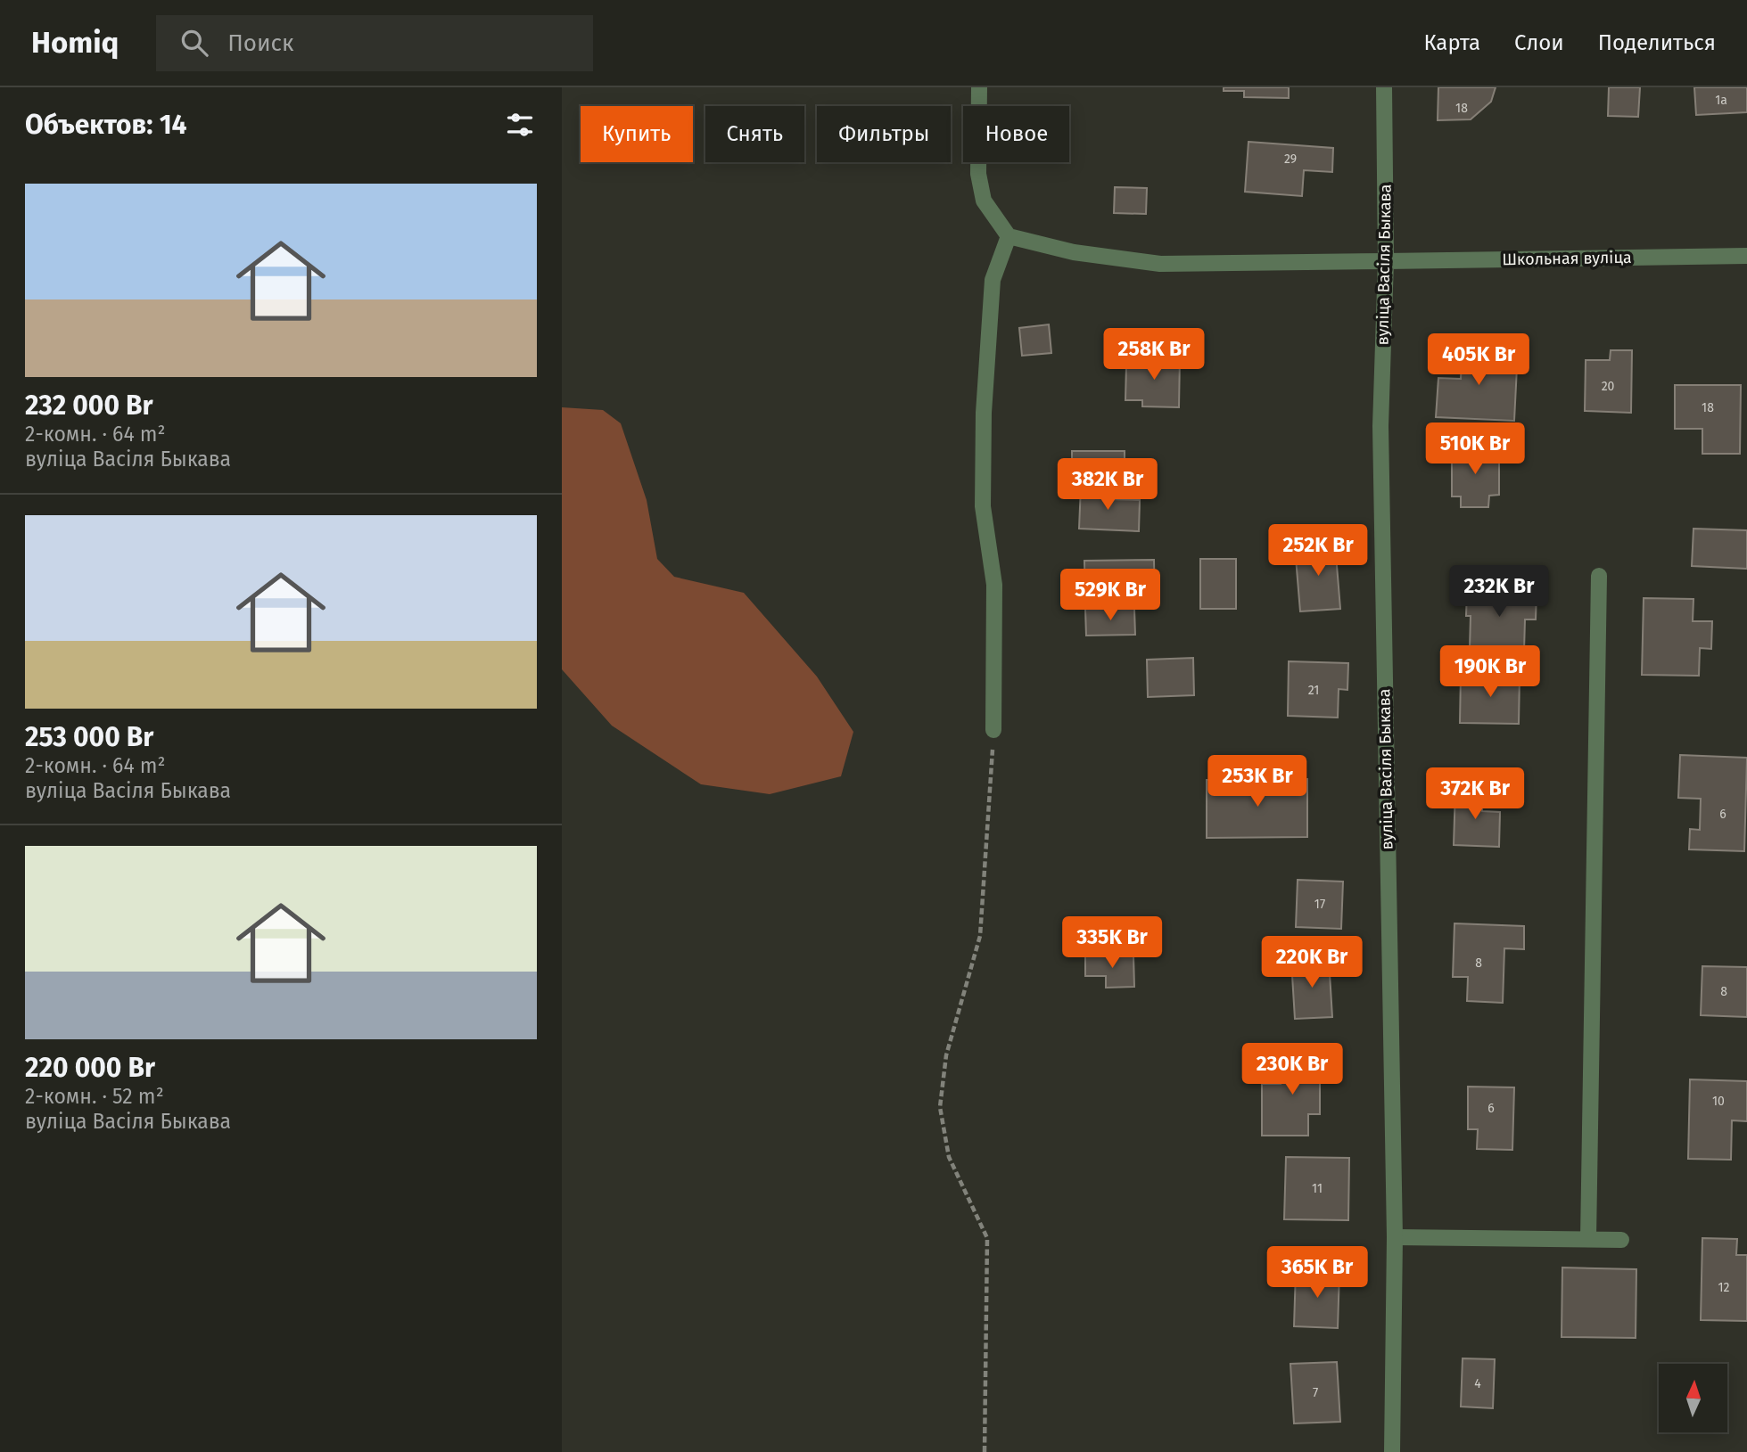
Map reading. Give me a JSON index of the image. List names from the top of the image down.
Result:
{
  "streets": {
    "street": ["Школьная вуліца", "вуліца Васіля Быкава"]
  },
  "crossings": [
    ["Школьная вуліца", "вуліца Васіля Быкава"]
  ],
  "house_numbers": [
    "1а",
    "18",
    "29",
    "20",
    "18",
    "21",
    "6",
    "17",
    "8",
    "8",
    "10",
    "6",
    "11",
    "12",
    "4",
    "7"
  ],
  "north": "top",
  "page": {
    "header": "Homiq",
    "search": "Поиск",
    "nav": ["Карта", "Слои", "Поделиться"],
    "heading": "Объектов: 14",
    "chip": [
      "Купить",
      "Снять",
      "Фильтры",
      "Новое"
    ],
    "list": [
      {
        "name": "232 000 Br",
        "note": "2-комн. · 64 m² · вуліца Васіля Быкава"
      },
      {
        "name": "253 000 Br",
        "note": "2-комн. · 64 m² · вуліца Васіля Быкава"
      },
      {
        "name": "220 000 Br",
        "note": "2-комн. · 52 m² · вуліца Васіля Быкава"
      }
    ],
    "price": [
      "258K Br",
      "405K Br",
      "510K Br",
      "382K Br",
      "252K Br",
      "232K Br",
      "529K Br",
      "190K Br",
      "253K Br",
      "372K Br",
      "335K Br",
      "220K Br",
      "230K Br",
      "365K Br"
    ]
  }
}
